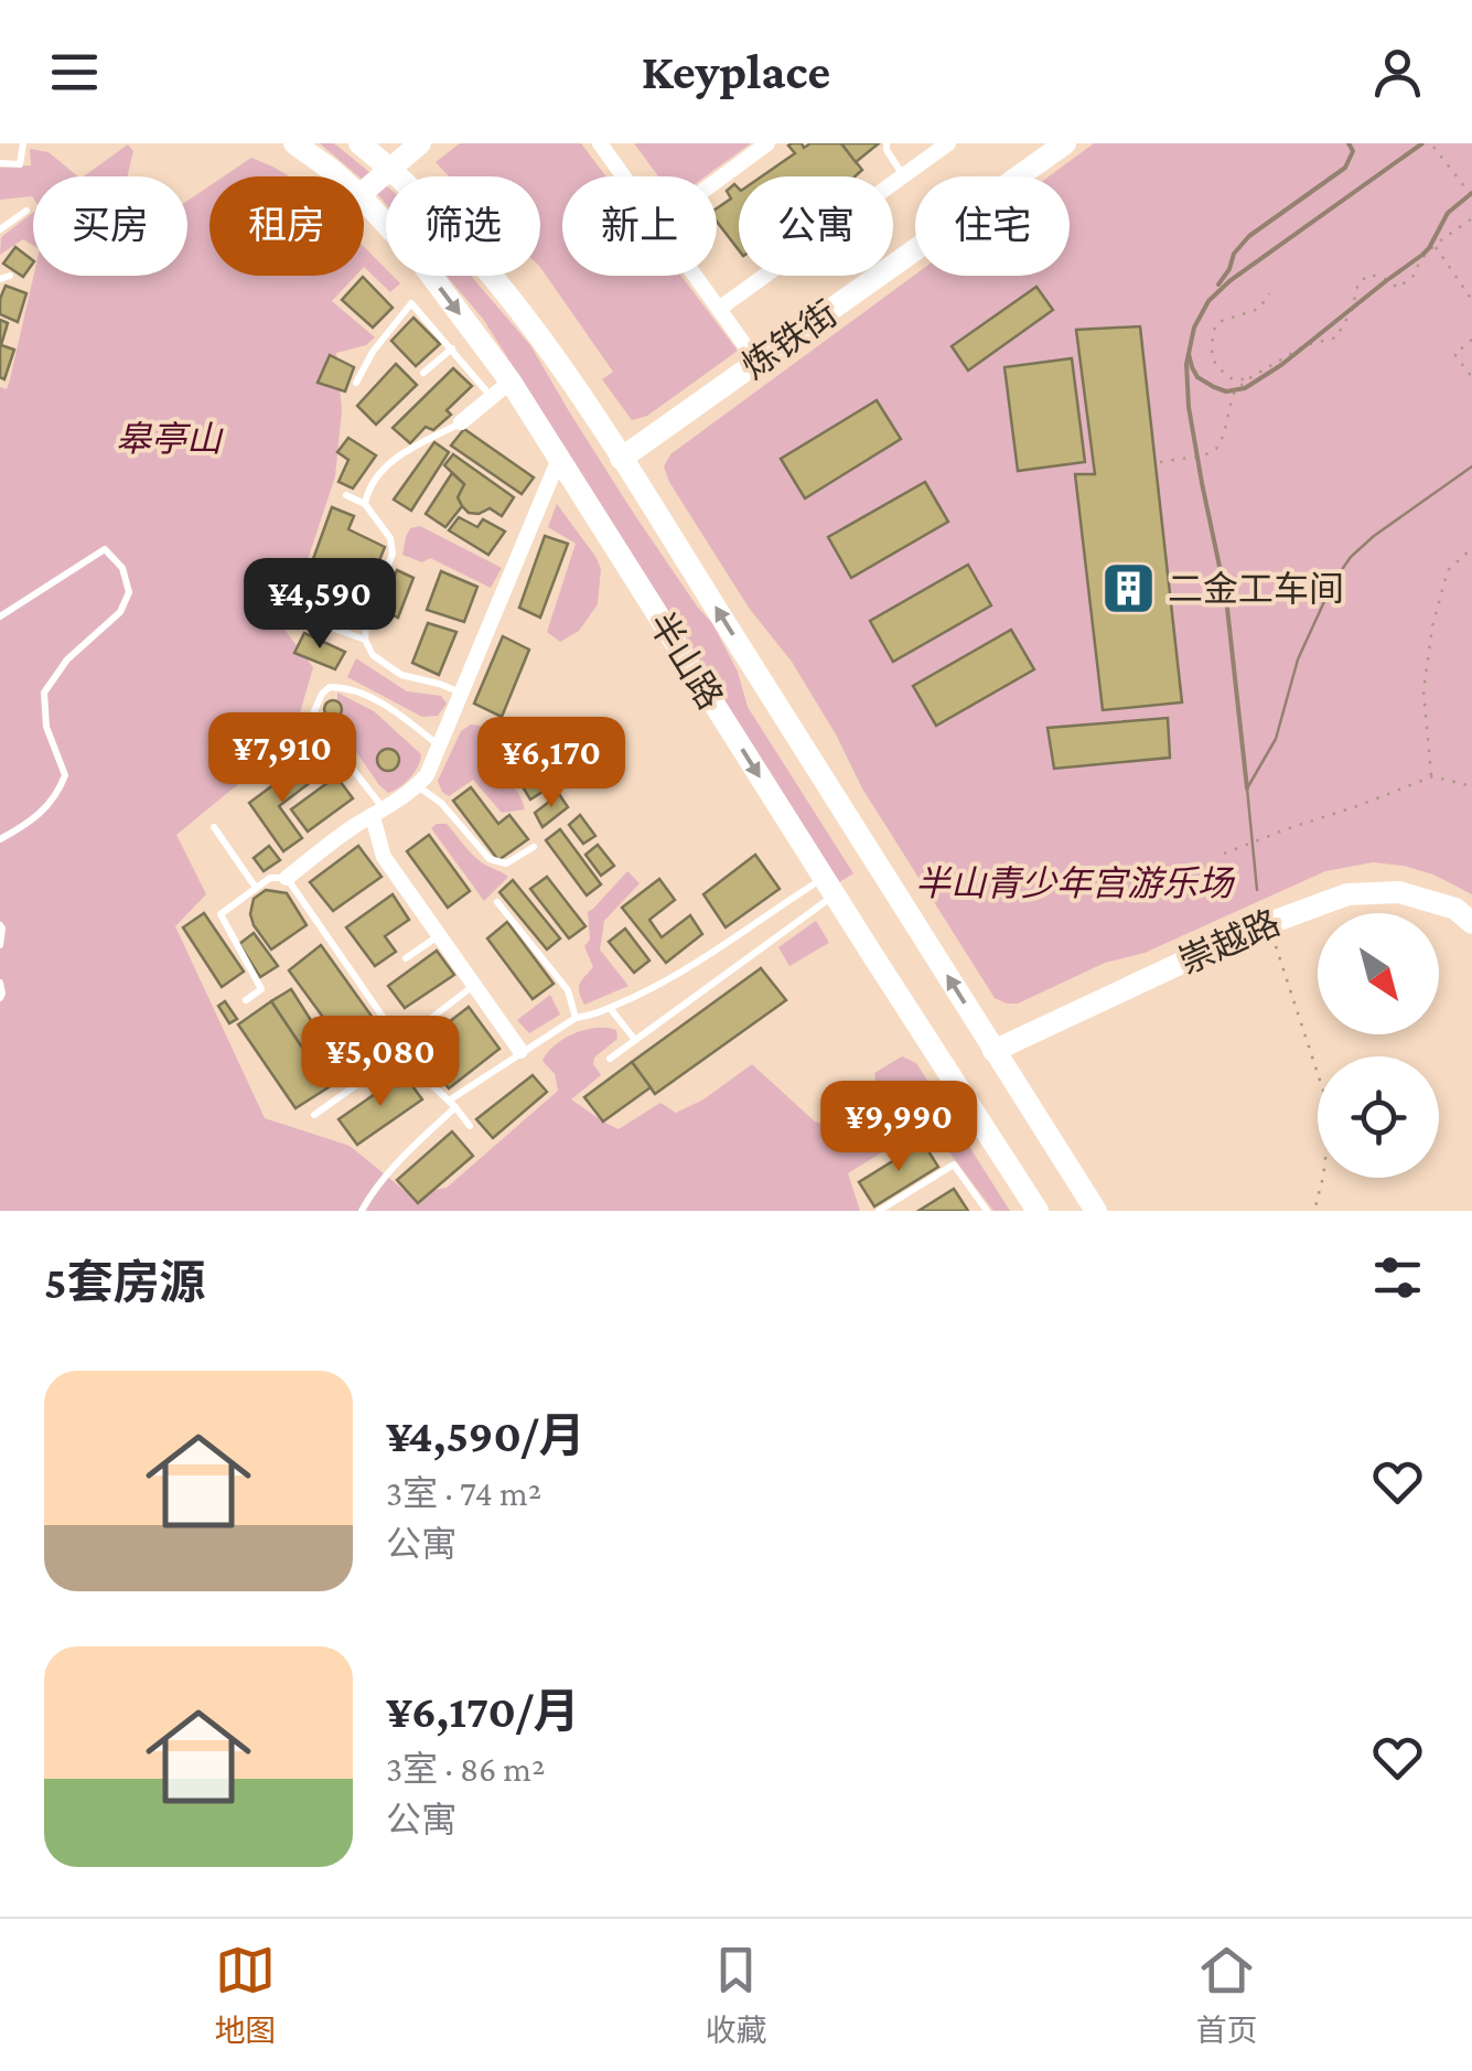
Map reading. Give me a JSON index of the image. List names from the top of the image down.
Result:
{
  "streets": {
    "main road": ["炼铁街", "半山路", "崇越路"]
  },
  "crossings": [
    ["炼铁街", "半山路"],
    ["半山路", "崇越路"]
  ],
  "parks": ["皋亭山", "半山青少年宫游乐场"],
  "places": {
    "building": ["二金工车间"]
  },
  "north": "bottom right",
  "page": {
    "header": "Keyplace",
    "chip": [
      "买房",
      "租房",
      "筛选",
      "新上",
      "公寓",
      "住宅"
    ],
    "price": [
      "¥4,590",
      "¥7,910",
      "¥6,170",
      "¥5,080",
      "¥9,990"
    ],
    "heading": "5套房源",
    "list": [
      {
        "name": "¥4,590/月",
        "note": "3室 · 74 m² · 公寓"
      },
      {
        "name": "¥6,170/月",
        "note": "3室 · 86 m² · 公寓"
      }
    ],
    "tabs": ["地图", "收藏", "首页"]
  }
}
